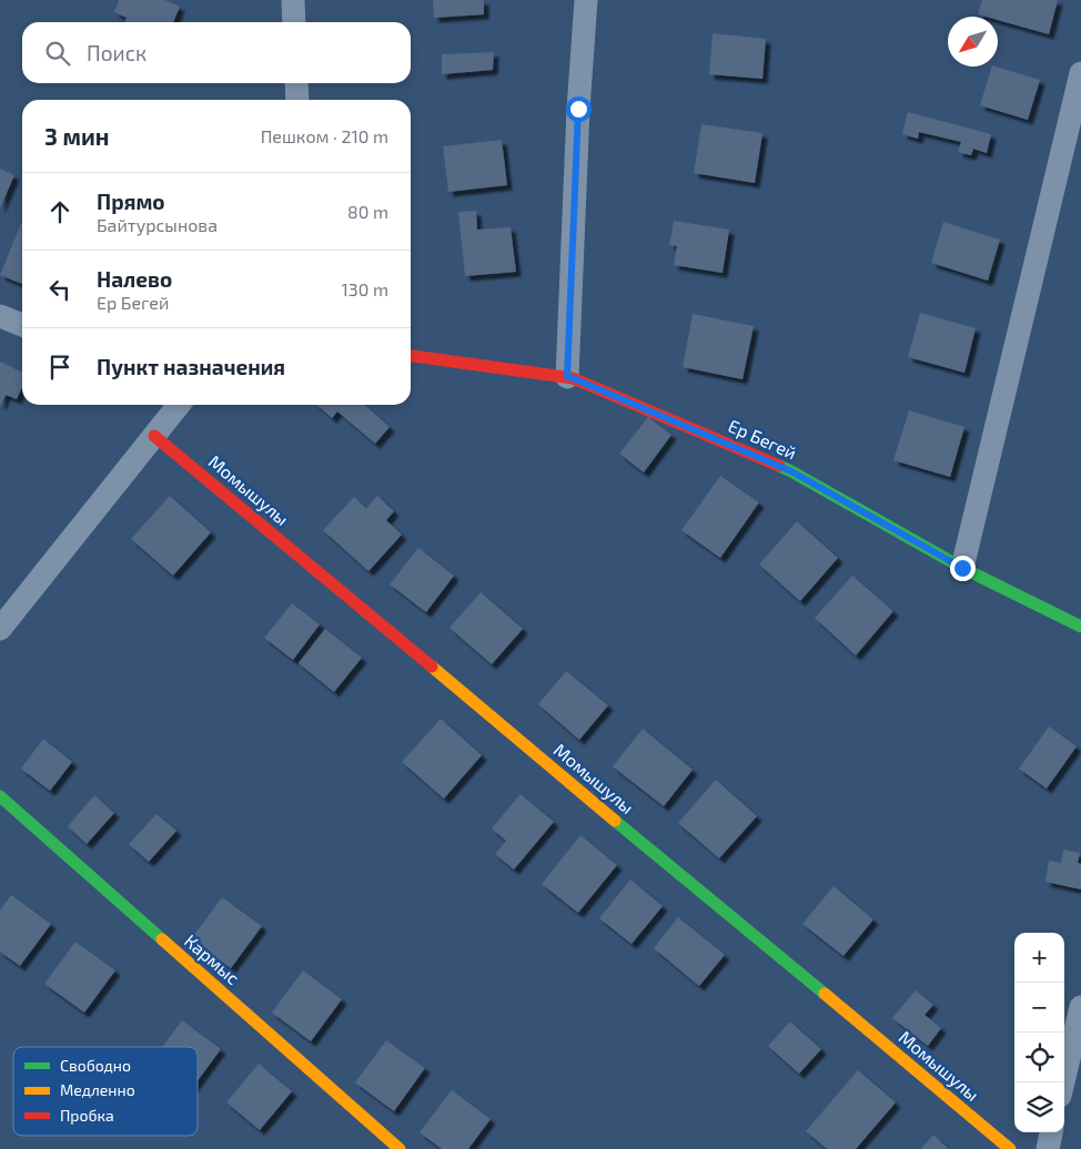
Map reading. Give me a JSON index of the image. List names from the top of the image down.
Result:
{
  "streets": {
    "street": ["Ер Бегей", "Момышулы", "Кармыс"]
  },
  "legend": ["Свободно", "Медленно", "Пробка"],
  "north": "bottom left",
  "page": {
    "search": "Поиск",
    "heading": ["3 мин", "Пешком · 210 m"],
    "list": [
      ["Прямо", "Байтурсынова", "80 m"],
      ["Налево", "Ер Бегей", "130 m"],
      "Пункт назначения"
    ],
    "map_buttons": ["+", "−"]
  }
}
